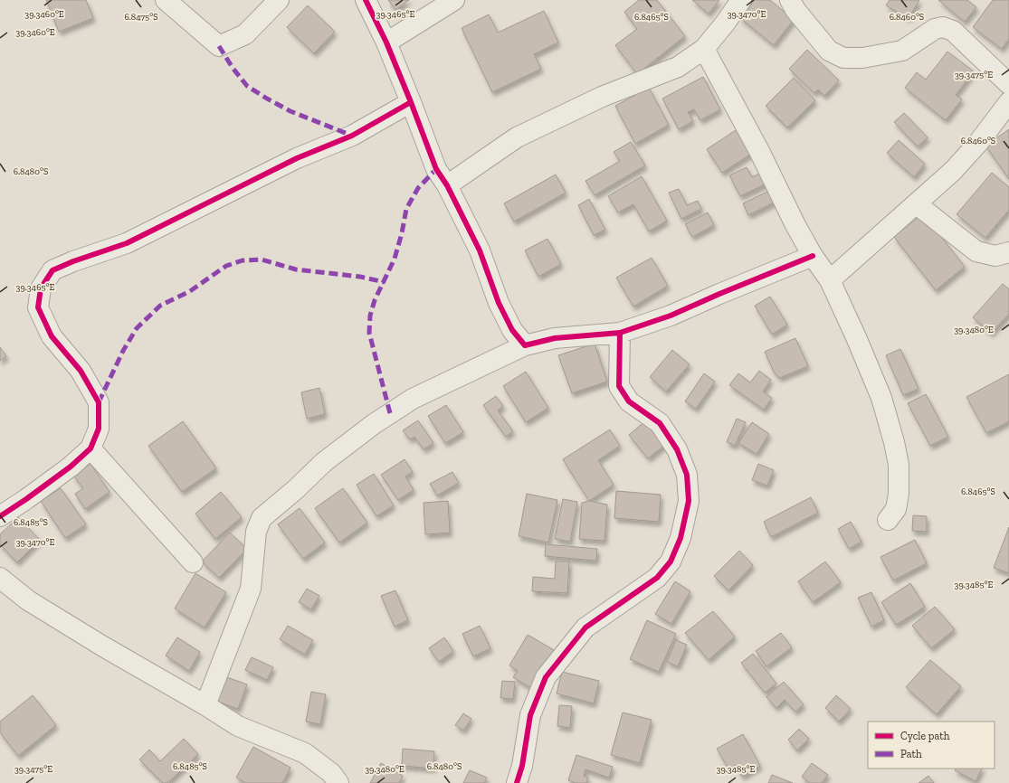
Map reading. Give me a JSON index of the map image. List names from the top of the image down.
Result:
{
  "legend": ["Cycle path", "Path"],
  "coordinates": [
    "39.3465°E",
    "39.3470°E",
    "39.3460°E",
    "6.8465°S",
    "6.8460°S",
    "6.8475°S",
    "39.3475°E",
    "6.8480°S",
    "39.3480°E",
    "6.8485°S",
    "39.3485°E"
  ]
}
